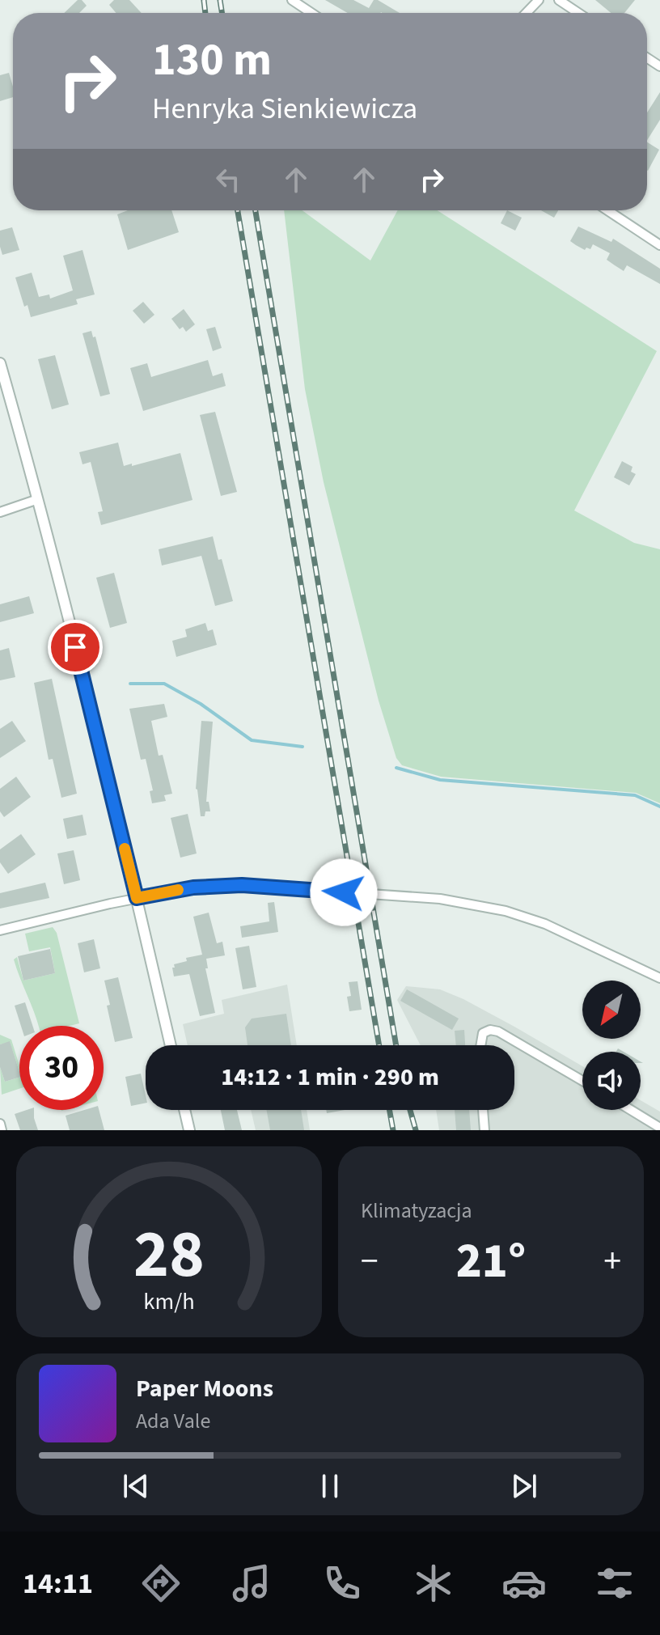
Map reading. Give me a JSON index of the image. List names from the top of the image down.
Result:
{
  "north": "bottom left",
  "page": {
    "turn": ["130 m", "Henryka Sienkiewicza"],
    "limit": "30",
    "trip": "14:12 · 1 min · 290 m",
    "tile": "Klimatyzacja",
    "heat": ["−", "21°", "+"],
    "song": ["Paper Moons", "Ada Vale"],
    "tabs": "14:11",
    "gauge": ["28", "km/h"]
  }
}
